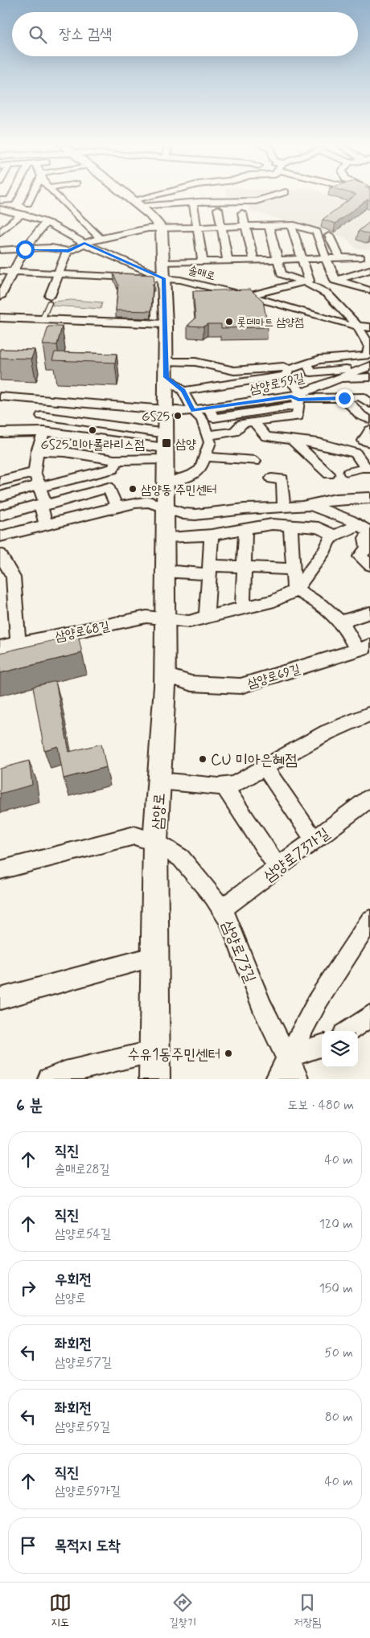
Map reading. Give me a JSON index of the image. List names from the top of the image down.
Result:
{
  "streets": {
    "main road": ["삼양로"],
    "street": [
      "솔매로",
      "삼양로59길",
      "삼양로68길",
      "삼양로69길",
      "삼양로73가길",
      "삼양로73길"
    ]
  },
  "crossings": [
    ["솔매로", "삼양로"],
    ["삼양로59길", "삼양로"],
    ["삼양로68길", "삼양로69길"],
    ["삼양로68길", "삼양로"],
    ["삼양로69길", "삼양로"],
    ["삼양로", "삼양로73길"],
    ["삼양로73가길", "삼양로73길"]
  ],
  "places": {
    "other": [
      "롯데마트 삼양점",
      "GS25",
      "GS25 미아폴라리스점",
      "삼양동 주민센터",
      "CU 미아은혜점",
      "수유1동주민센터"
    ],
    "transit": ["삼양"]
  },
  "page": {
    "search": "장소 검색",
    "heading": ["6 분", "도보 · 480 m"],
    "list": [
      ["직진", "솔매로28길", "40 m"],
      ["직진", "삼양로54길", "120 m"],
      ["우회전", "삼양로", "150 m"],
      ["좌회전", "삼양로57길", "50 m"],
      ["좌회전", "삼양로59길", "80 m"],
      ["직진", "삼양로59가길", "40 m"],
      "목적지 도착"
    ],
    "nav": ["지도", "길찾기", "저장됨"]
  }
}
